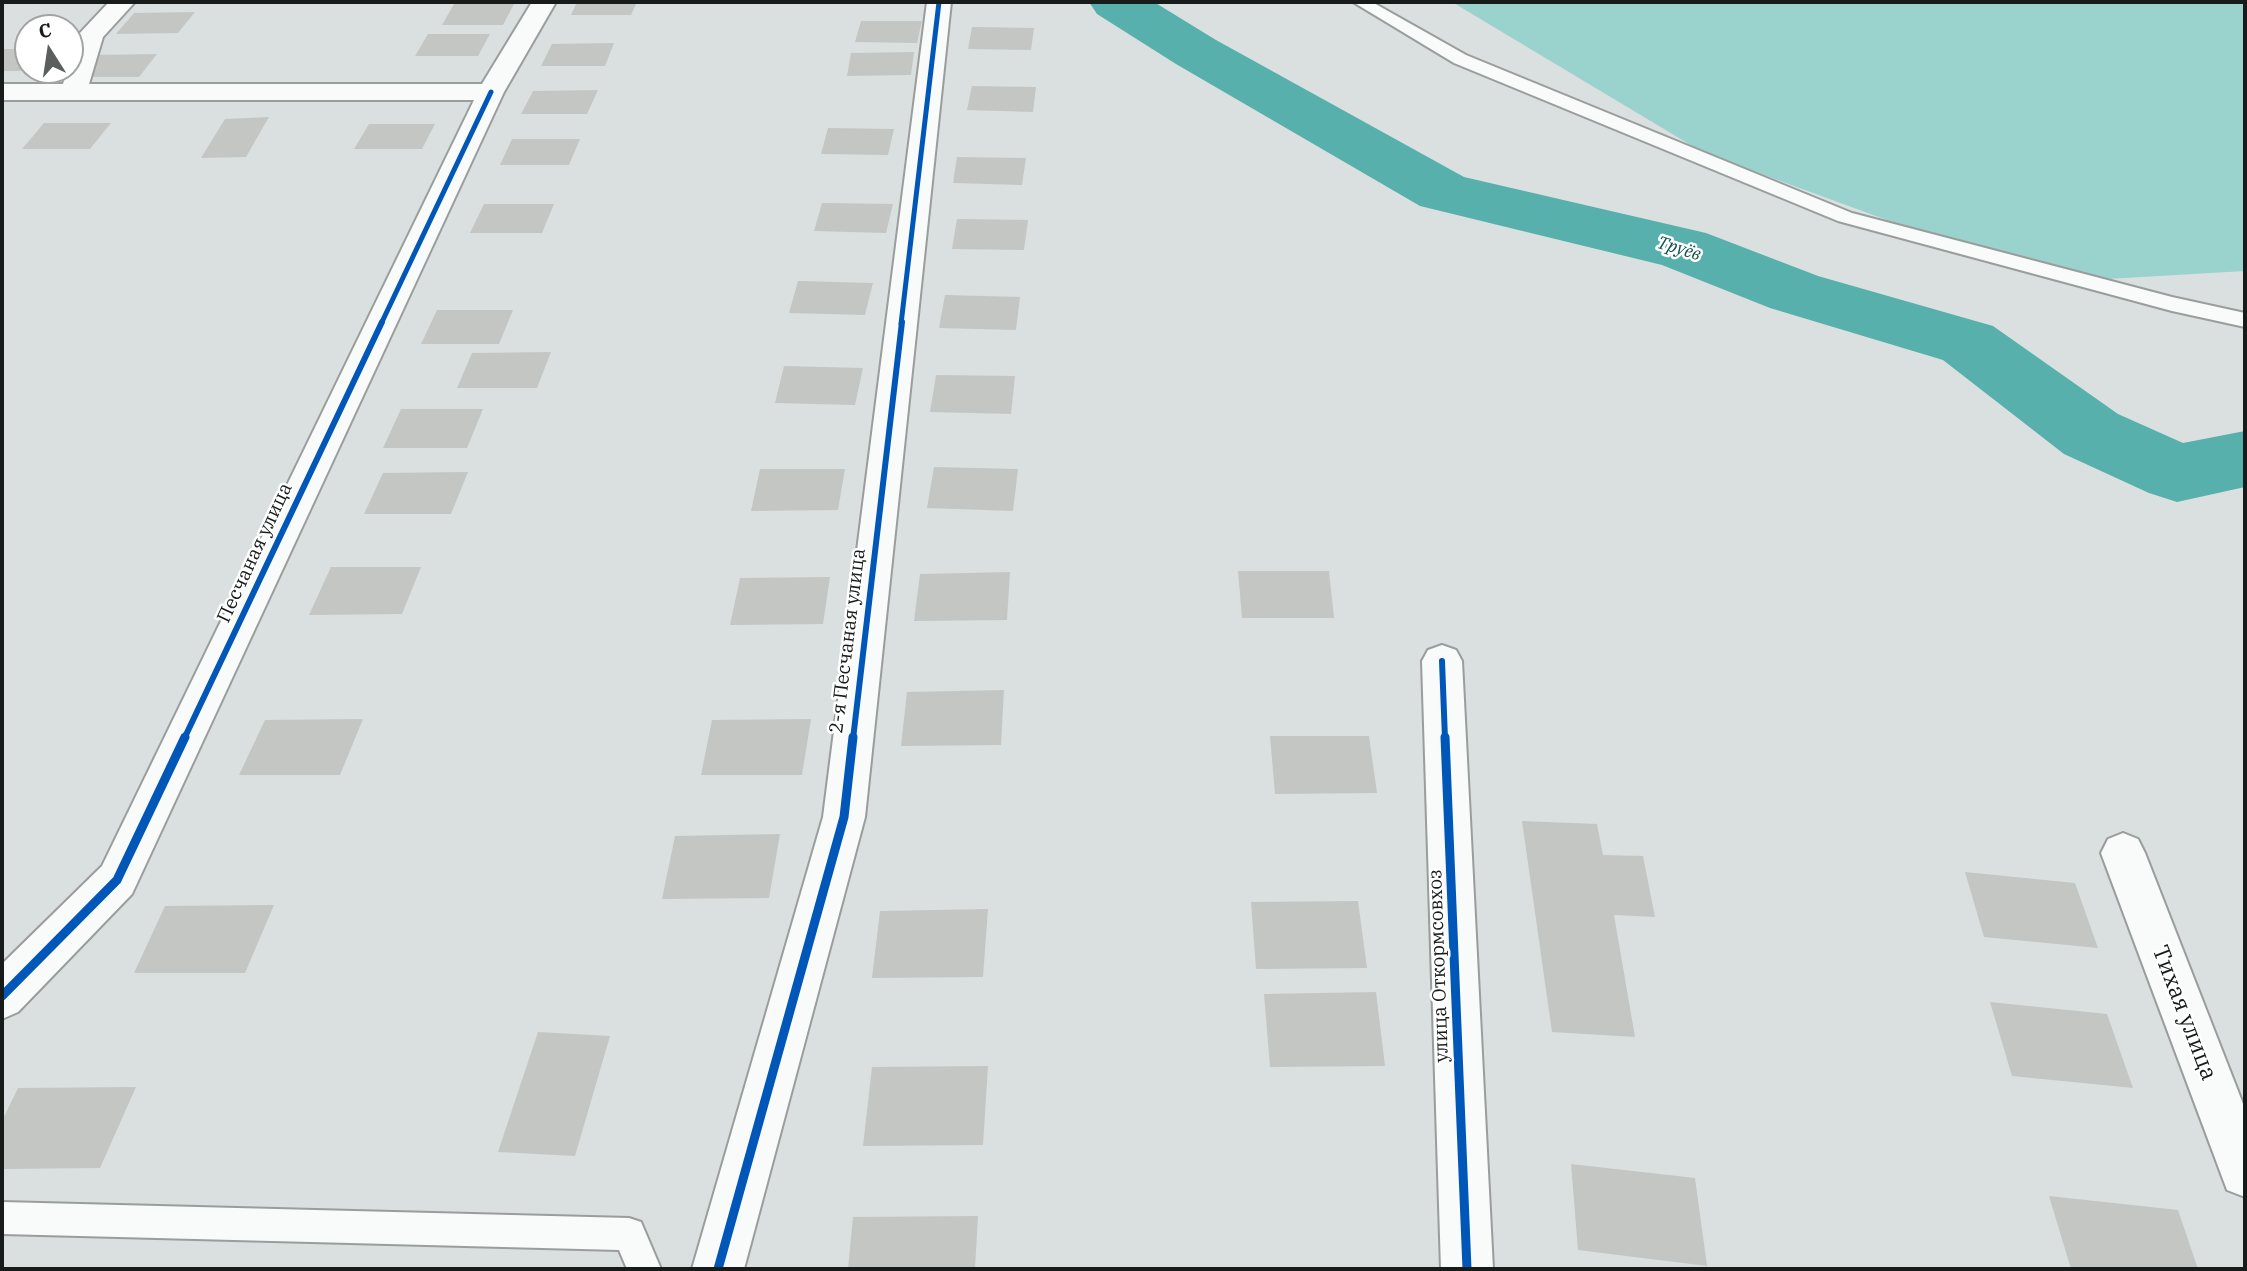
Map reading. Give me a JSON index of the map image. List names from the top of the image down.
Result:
{
  "streets": {
    "street": [
      "Песчаная улица",
      "2-я Песчаная улица",
      "улица Откормсовхоз",
      "Тихая улица"
    ]
  },
  "water": ["Труёв"],
  "north": "top"
}
